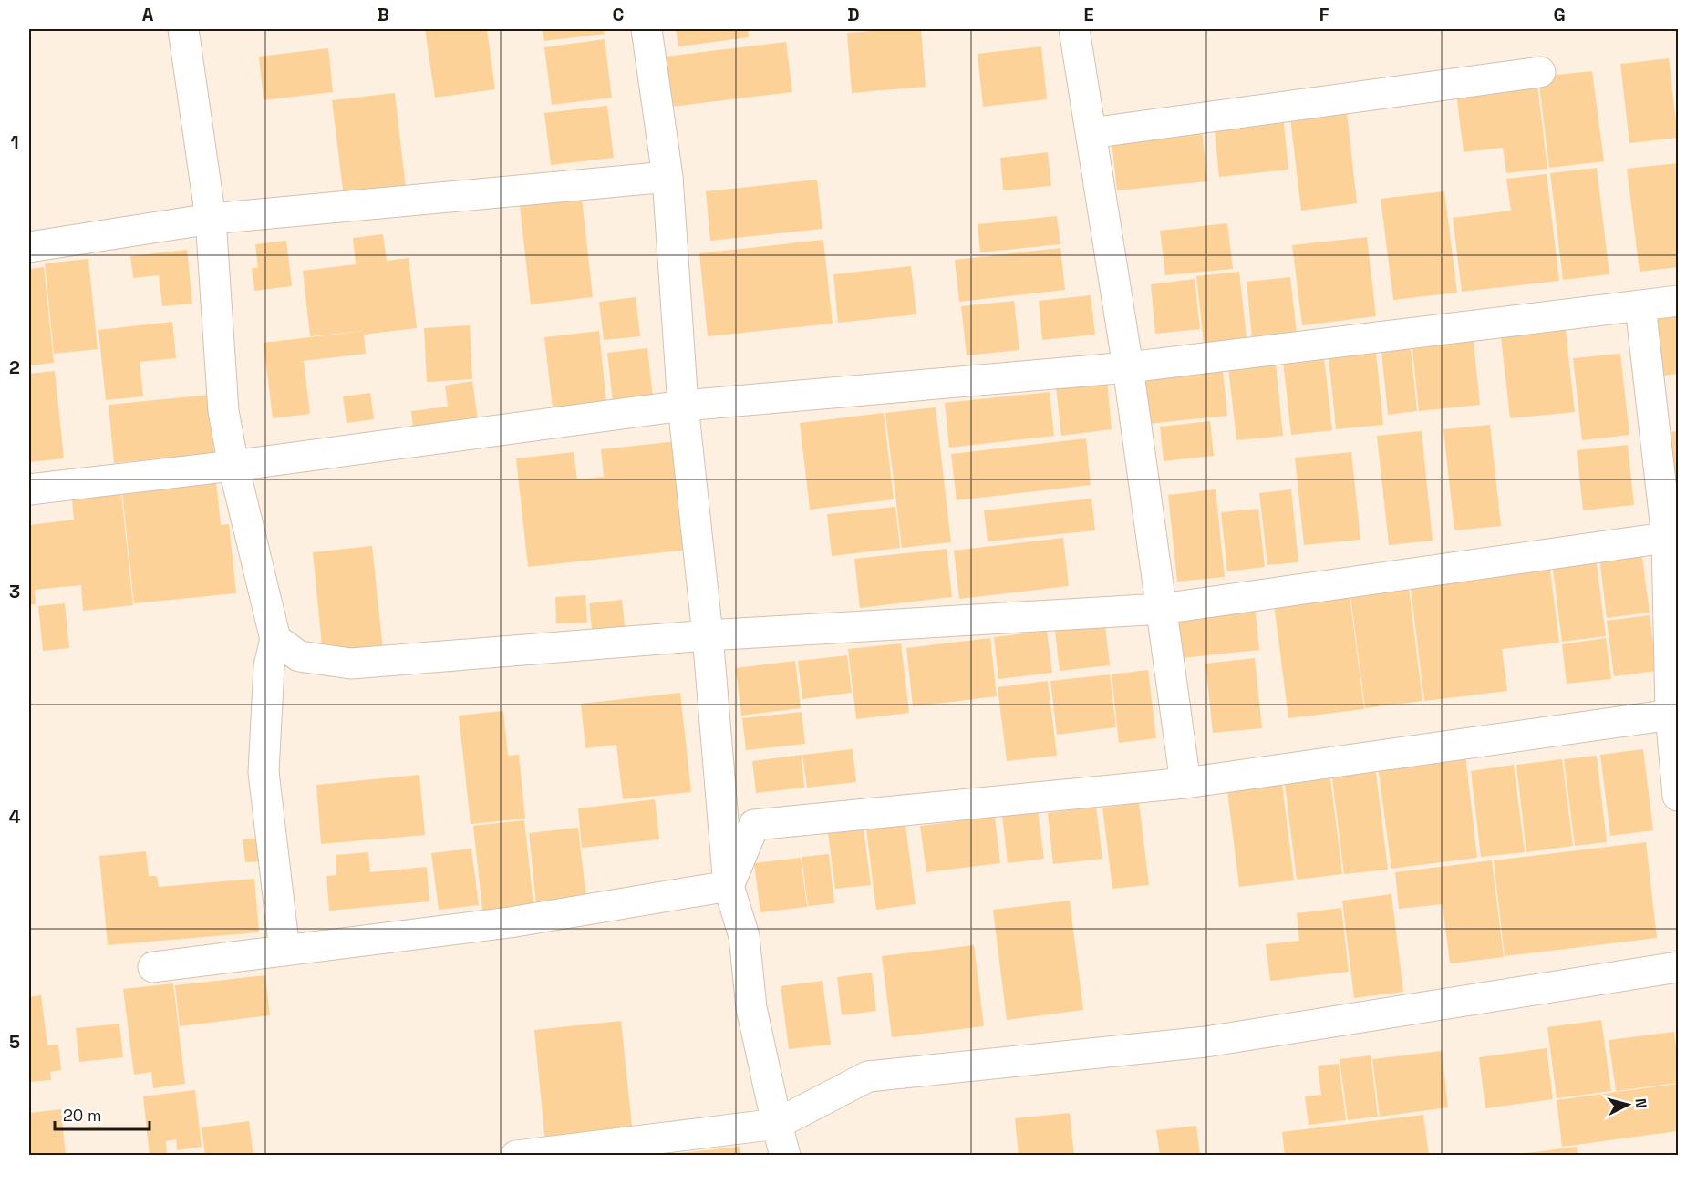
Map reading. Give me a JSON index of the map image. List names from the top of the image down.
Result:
{
  "scale_bar": "20 m",
  "north": "right",
  "grid": {
    "columns": [
      "A",
      "B",
      "C",
      "D",
      "E",
      "F",
      "G"
    ],
    "rows": [
      "1",
      "2",
      "3",
      "4",
      "5"
    ]
  }
}
